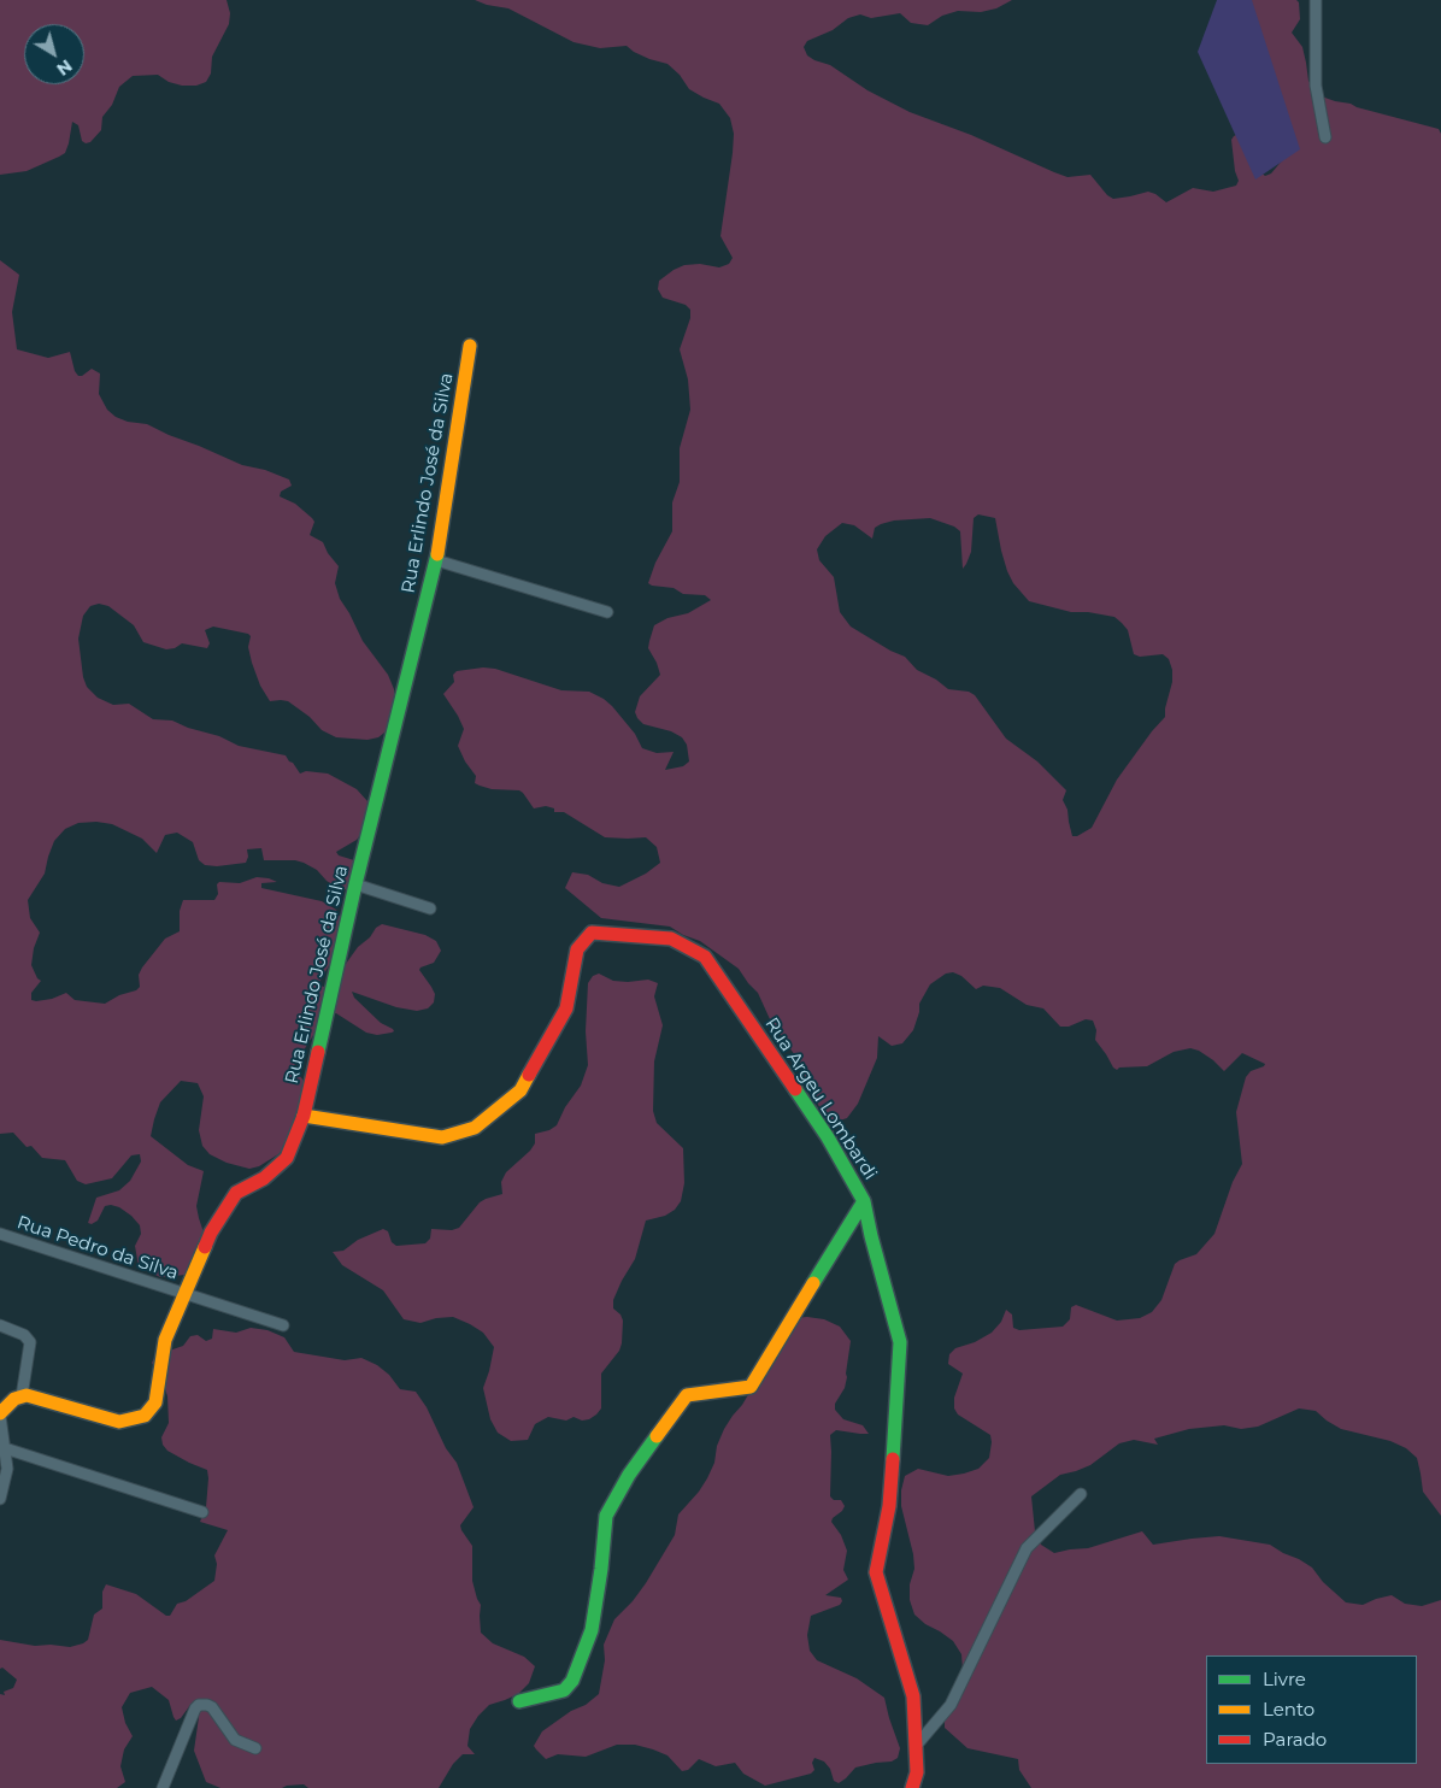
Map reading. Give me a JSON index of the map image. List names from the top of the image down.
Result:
{
  "streets": {
    "street": ["Rua Erlindo José da Silva", "Rua Argeu Lombardi", "Rua Pedro da Silva"]
  },
  "crossings": [
    ["Rua Erlindo José da Silva", "Rua Argeu Lombardi"],
    ["Rua Erlindo José da Silva", "Rua Pedro da Silva"]
  ],
  "legend": ["Livre", "Lento", "Parado"],
  "north": "bottom right"
}
